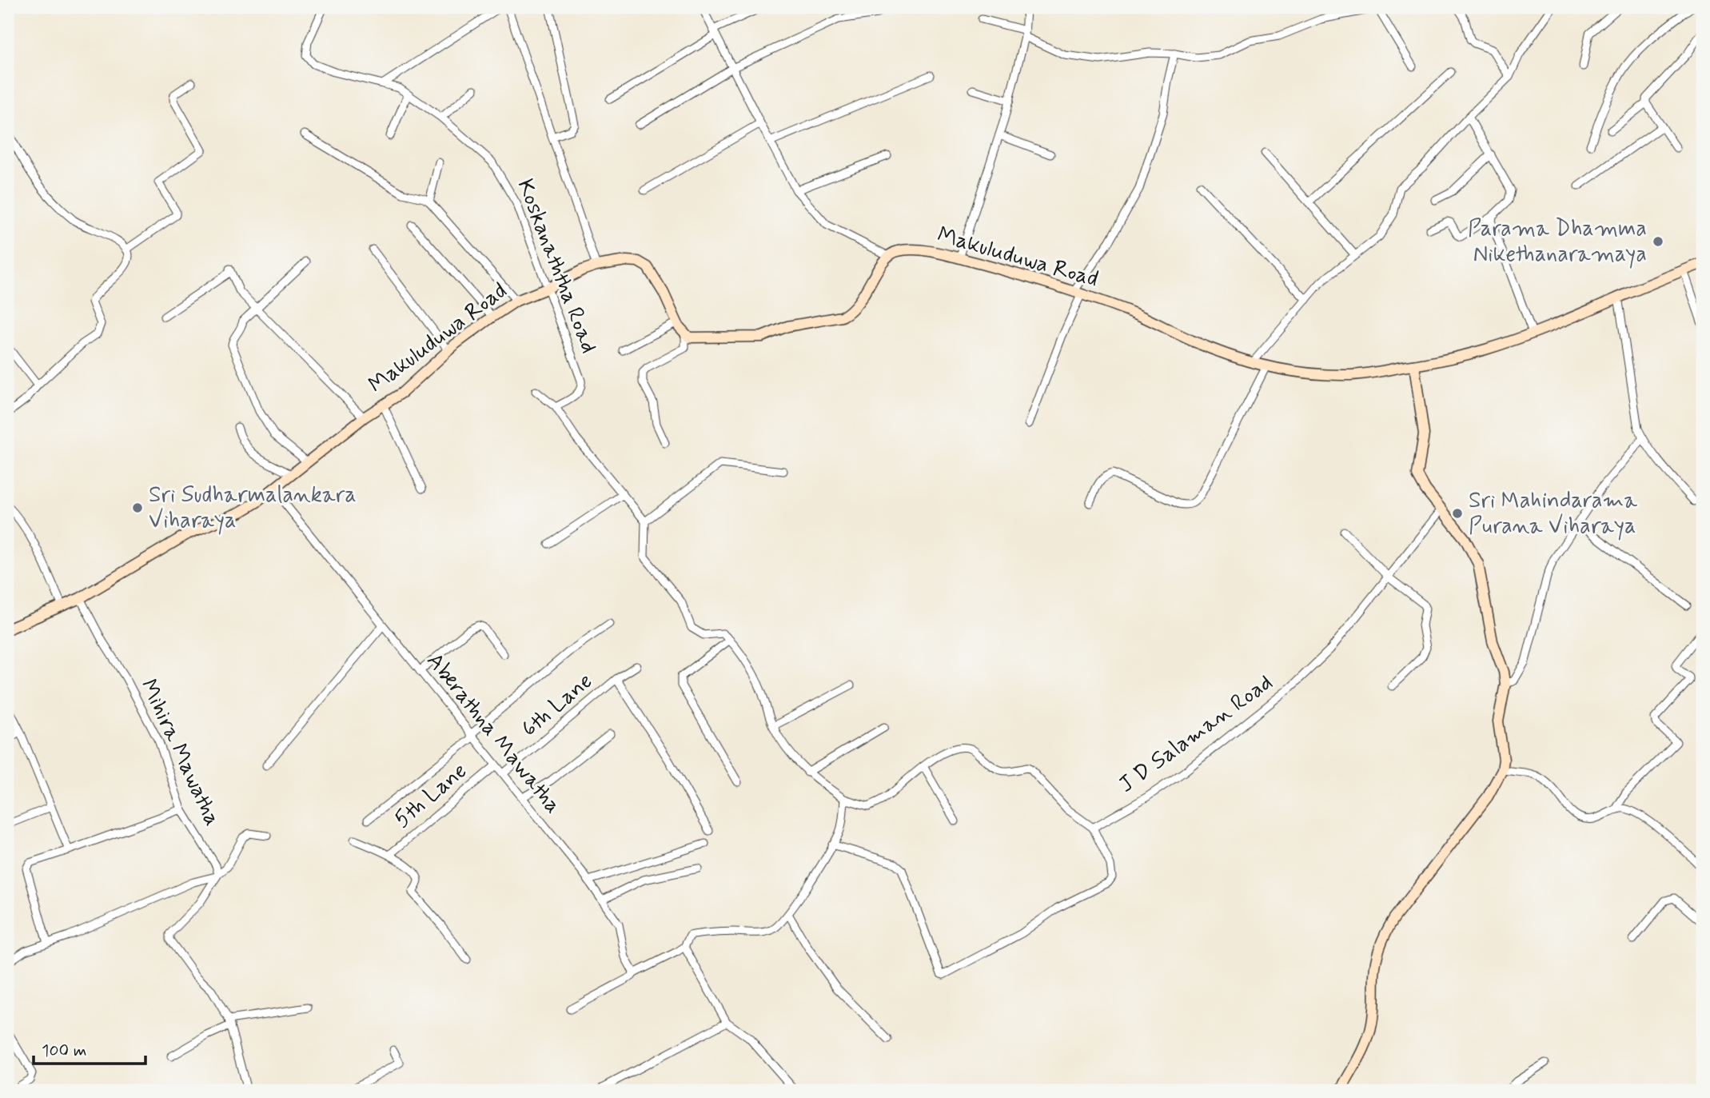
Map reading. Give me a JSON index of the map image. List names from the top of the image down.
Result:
{
  "streets": {
    "street": [
      "Makuluduwa Road",
      "Koskanaththa Road",
      "6th Lane",
      "Aberathna Mawatha",
      "J D Salaman Road",
      "Mihira Mawatha",
      "5th Lane"
    ]
  },
  "crossings": [
    ["Makuluduwa Road", "Koskanaththa Road"],
    ["Makuluduwa Road", "Aberathna Mawatha"],
    ["Makuluduwa Road", "Mihira Mawatha"],
    ["6th Lane", "Aberathna Mawatha"],
    ["Aberathna Mawatha", "5th Lane"]
  ],
  "places": ["Parama Dhamma Nikethanaramaya", "Sri Sudharmalankara Viharaya", "Sri Mahindarama Purana Viharaya"],
  "scale_bar": "100 m"
}
